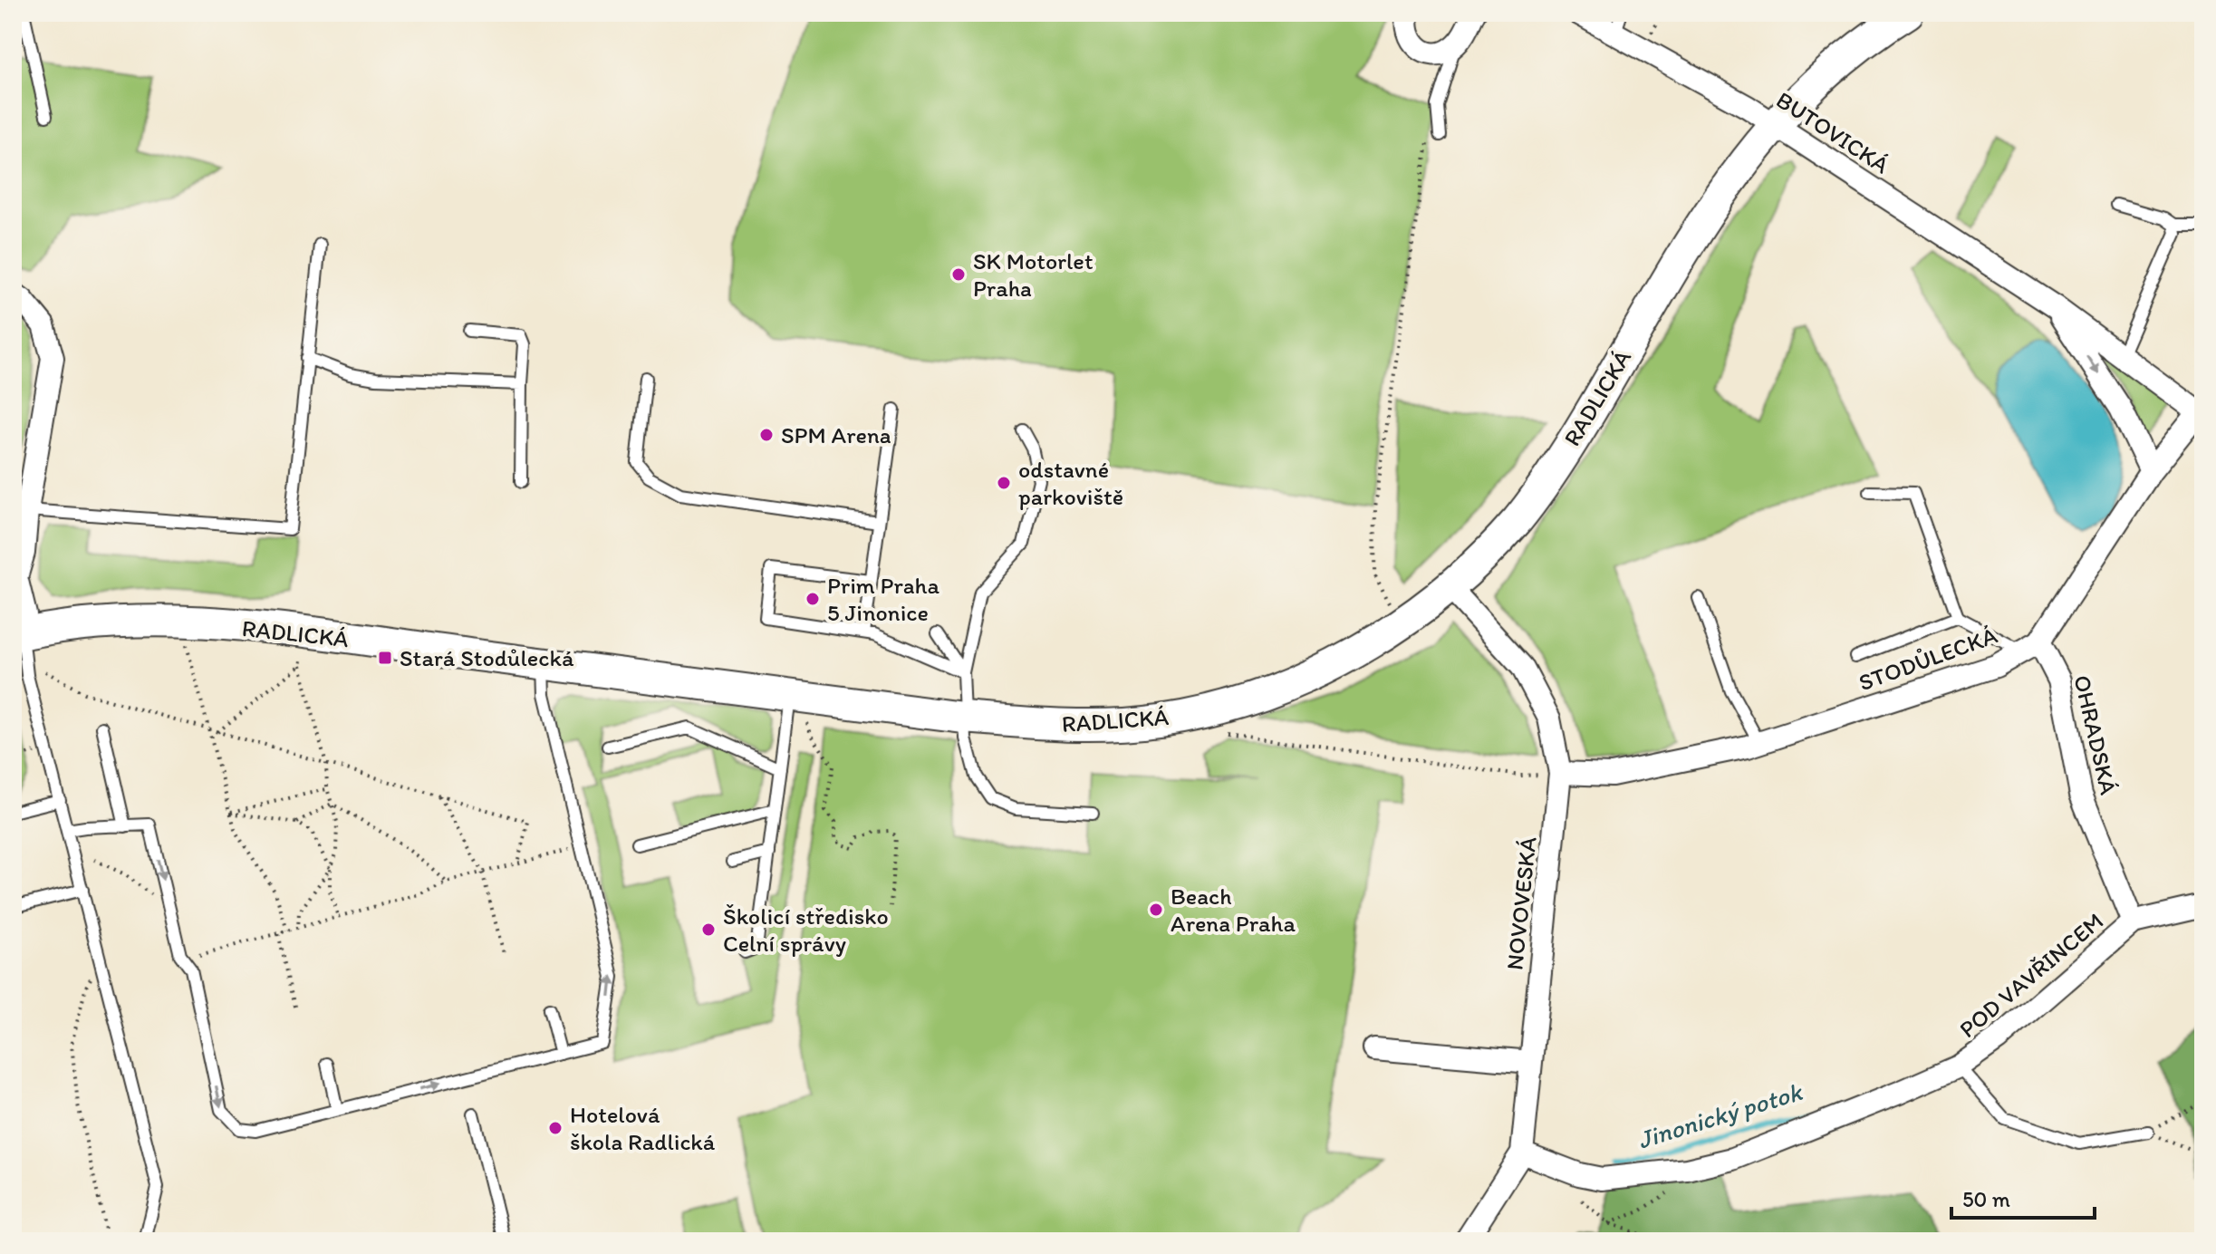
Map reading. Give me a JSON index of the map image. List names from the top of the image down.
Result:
{
  "streets": {
    "main road": ["RADLICKÁ"],
    "street": [
      "BUTOVICKÁ",
      "STODŮLECKÁ",
      "OHRADSKÁ",
      "NOVOVESKÁ",
      "POD VAVŘINCEM"
    ]
  },
  "crossings": [
    ["BUTOVICKÁ", "RADLICKÁ"],
    ["BUTOVICKÁ", "STODŮLECKÁ"],
    ["RADLICKÁ", "NOVOVESKÁ"],
    ["STODŮLECKÁ", "OHRADSKÁ"],
    ["STODŮLECKÁ", "NOVOVESKÁ"],
    ["OHRADSKÁ", "POD VAVŘINCEM"],
    ["NOVOVESKÁ", "POD VAVŘINCEM"]
  ],
  "water": ["Jinonický potok"],
  "places": {
    "other": [
      "SK Motorlet Praha",
      "SPM Arena",
      "odstavné parkoviště",
      "Prim Praha 5 Jinonice",
      "Beach Arena Praha",
      "Školicí středisko Celní správy",
      "Hotelová škola Radlická"
    ],
    "transit": ["Stará Stodůlecká"]
  },
  "scale_bar": "50 m"
}
